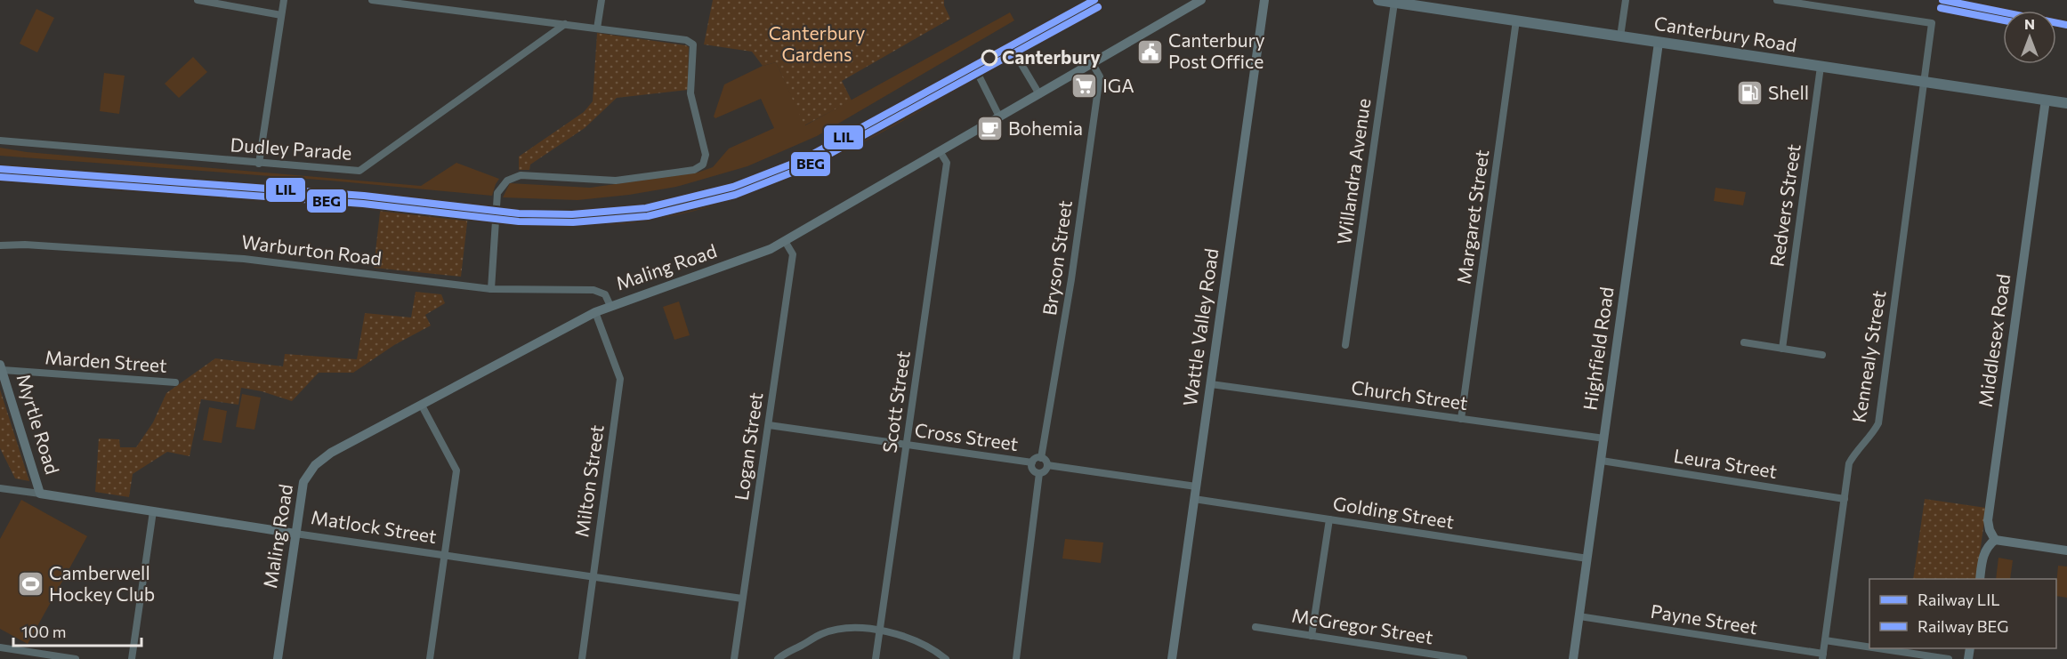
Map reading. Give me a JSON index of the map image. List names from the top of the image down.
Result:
{
  "streets": {
    "main road": ["Canterbury Road"],
    "street": [
      "Dudley Parade",
      "Willandra Avenue",
      "Redvers Street",
      "Margaret Street",
      "Warburton Road",
      "Bryson Street",
      "Maling Road",
      "Wattle Valley Road",
      "Middlesex Road",
      "Highfield Road",
      "Kennealy Street",
      "Marden Street",
      "Church Street",
      "Scott Street",
      "Myrtle Road",
      "Cross Street",
      "Logan Street",
      "Leura Street",
      "Milton Street",
      "Golding Street",
      "Matlock Street",
      "Payne Street",
      "McGregor Street"
    ]
  },
  "crossings": [
    ["Canterbury Road", "Willandra Avenue"],
    ["Canterbury Road", "Redvers Street"],
    ["Canterbury Road", "Margaret Street"],
    ["Canterbury Road", "Middlesex Road"],
    ["Canterbury Road", "Highfield Road"],
    ["Canterbury Road", "Kennealy Street"],
    ["Margaret Street", "Church Street"],
    ["Warburton Road", "Maling Road"],
    ["Bryson Street", "Maling Road"],
    ["Bryson Street", "Cross Street"],
    ["Maling Road", "Scott Street"],
    ["Maling Road", "Logan Street"],
    ["Maling Road", "Milton Street"],
    ["Maling Road", "Matlock Street"],
    ["Wattle Valley Road", "Church Street"],
    ["Wattle Valley Road", "Golding Street"],
    ["Highfield Road", "Church Street"],
    ["Highfield Road", "Leura Street"],
    ["Highfield Road", "Golding Street"],
    ["Highfield Road", "Payne Street"],
    ["Kennealy Street", "Leura Street"],
    ["Kennealy Street", "Payne Street"],
    ["Marden Street", "Myrtle Road"],
    ["Scott Street", "Cross Street"],
    ["Myrtle Road", "Matlock Street"],
    ["Cross Street", "Logan Street"],
    ["Logan Street", "Matlock Street"],
    ["Milton Street", "Matlock Street"]
  ],
  "parks": ["Canterbury Gardens"],
  "places": {
    "public building": ["Canterbury Post Office"],
    "other": ["Canterbury"],
    "supermarket": ["IGA"],
    "fuel station": ["Shell"],
    "cafe": ["Bohemia"],
    "sports": ["Camberwell Hockey Club"]
  },
  "lines": ["rail line LIL", "rail line BEG"],
  "legend": ["Railway LIL", "Railway BEG"],
  "scale_bar": "100 m",
  "north": "top"
}
